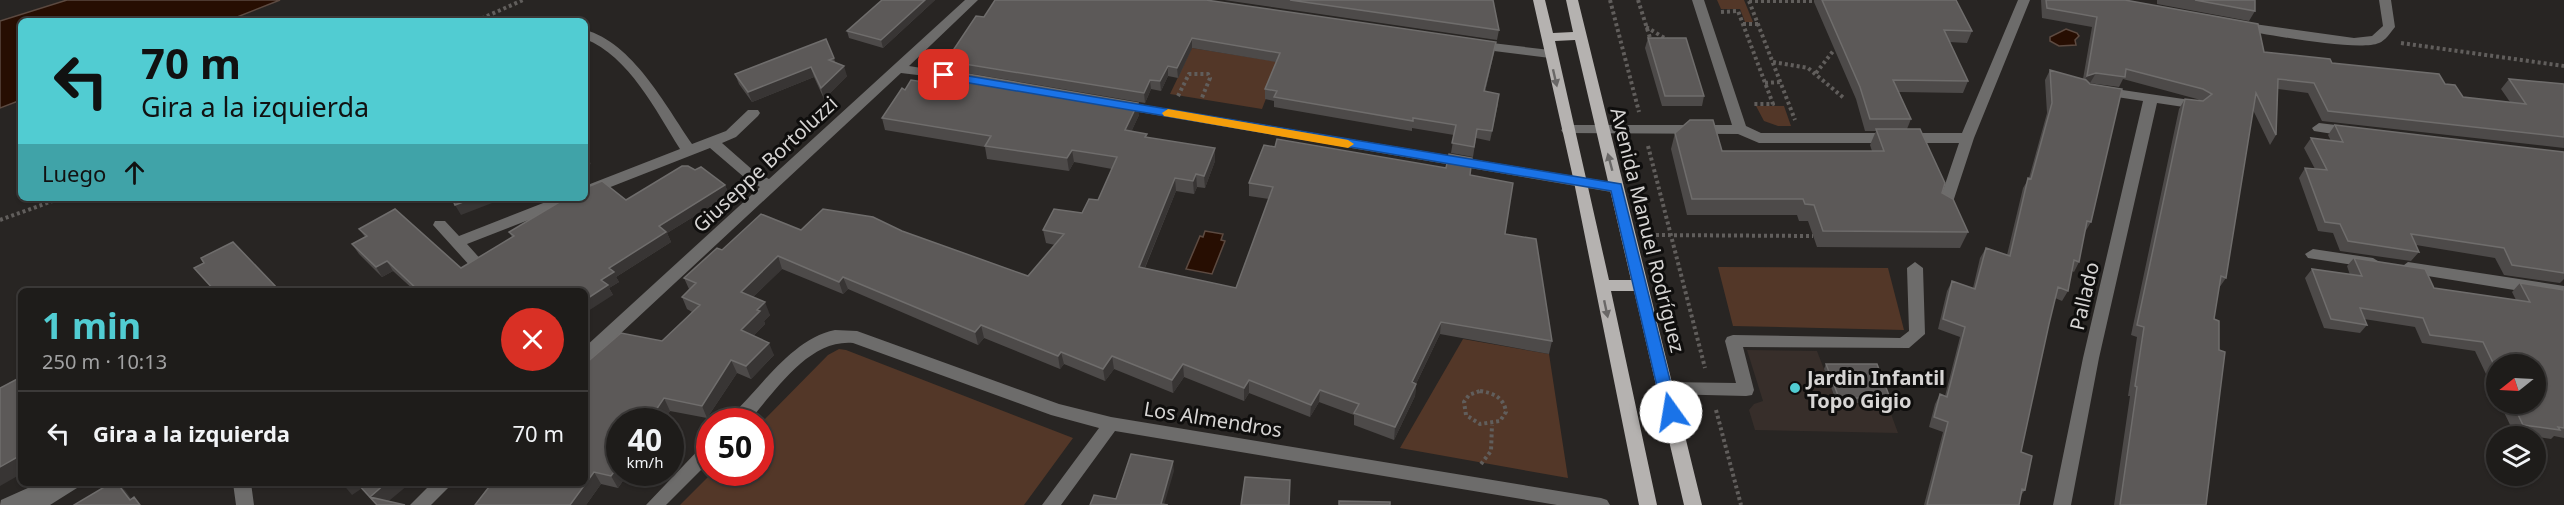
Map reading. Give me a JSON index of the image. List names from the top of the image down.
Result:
{
  "streets": {
    "main road": ["Avenida Manuel Rodríguez"],
    "street": ["Giuseppe Bortoluzzi", "Pallado", "Los Almendros"]
  },
  "places": ["Jardin Infantil Topo Gigio"],
  "north": "left",
  "page": {
    "turn": ["70 m", "Gira a la izquierda"],
    "then": "Luego",
    "heading": ["1 min", "250 m · 10:13"],
    "list": [
      {
        "name": "Gira a la izquierda",
        "value": "70 m"
      }
    ],
    "speed": "40 km/h",
    "limit": "50"
  }
}
